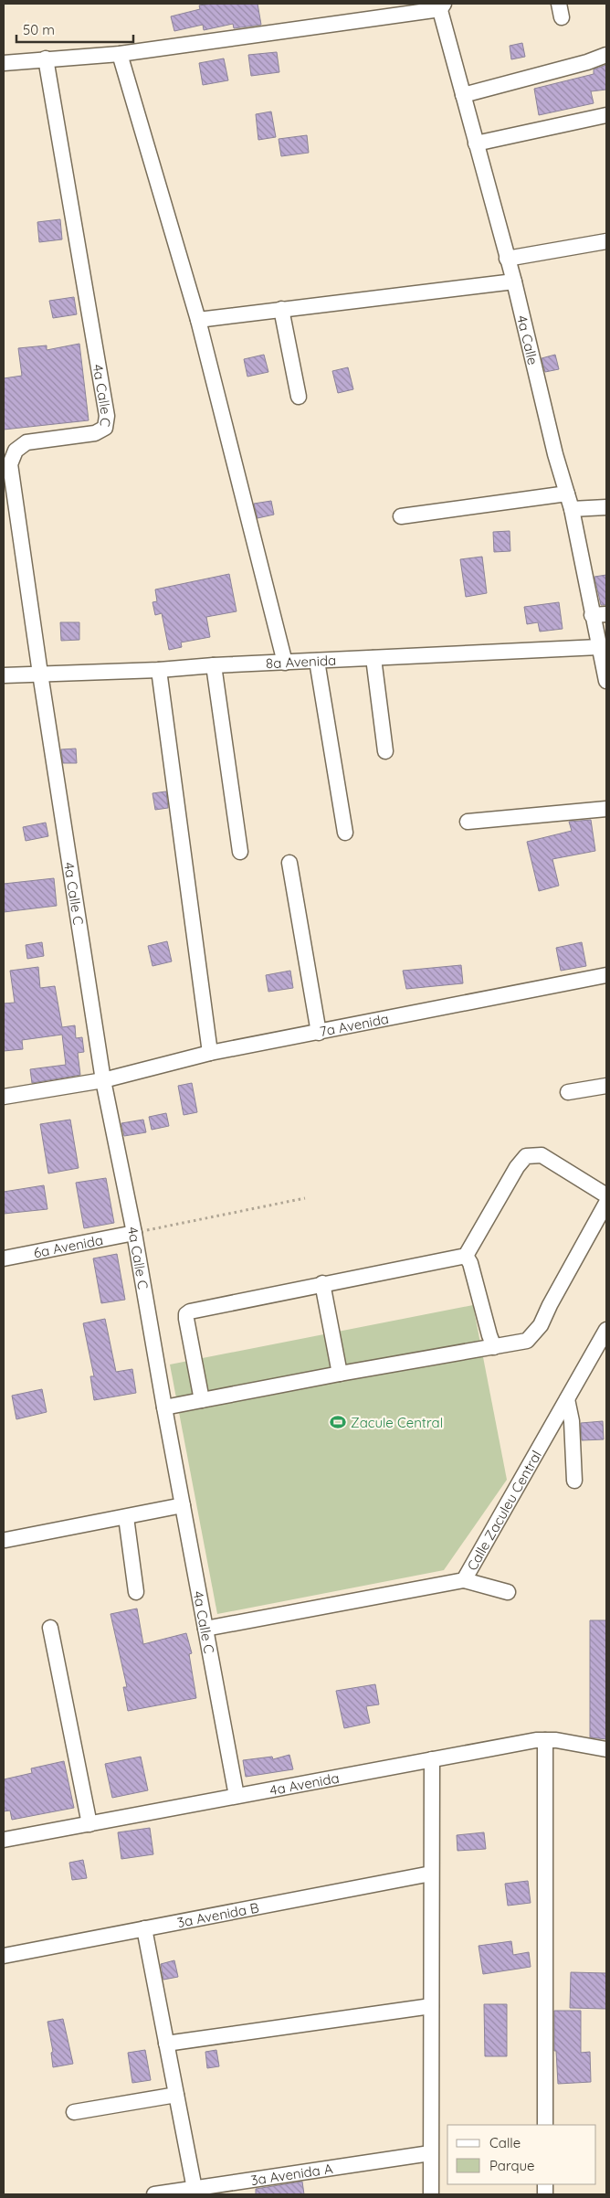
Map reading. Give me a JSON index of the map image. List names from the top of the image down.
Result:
{
  "streets": {
    "street": [
      "4a Calle",
      "4a Calle C",
      "8a Avenida",
      "7a Avenida",
      "6a Avenida",
      "Calle Zaculeu Central",
      "4a Avenida",
      "3a Avenida B",
      "3a Avenida A"
    ]
  },
  "crossings": [
    ["4a Calle", "8a Avenida"],
    ["4a Calle C", "8a Avenida"],
    ["4a Calle C", "7a Avenida"],
    ["4a Calle C", "6a Avenida"],
    ["4a Calle C", "Calle Zaculeu Central"],
    ["4a Calle C", "4a Avenida"]
  ],
  "places": {
    "sports": ["Zacule Central"]
  },
  "legend": ["Calle", "Parque"],
  "scale_bar": "50 m"
}
